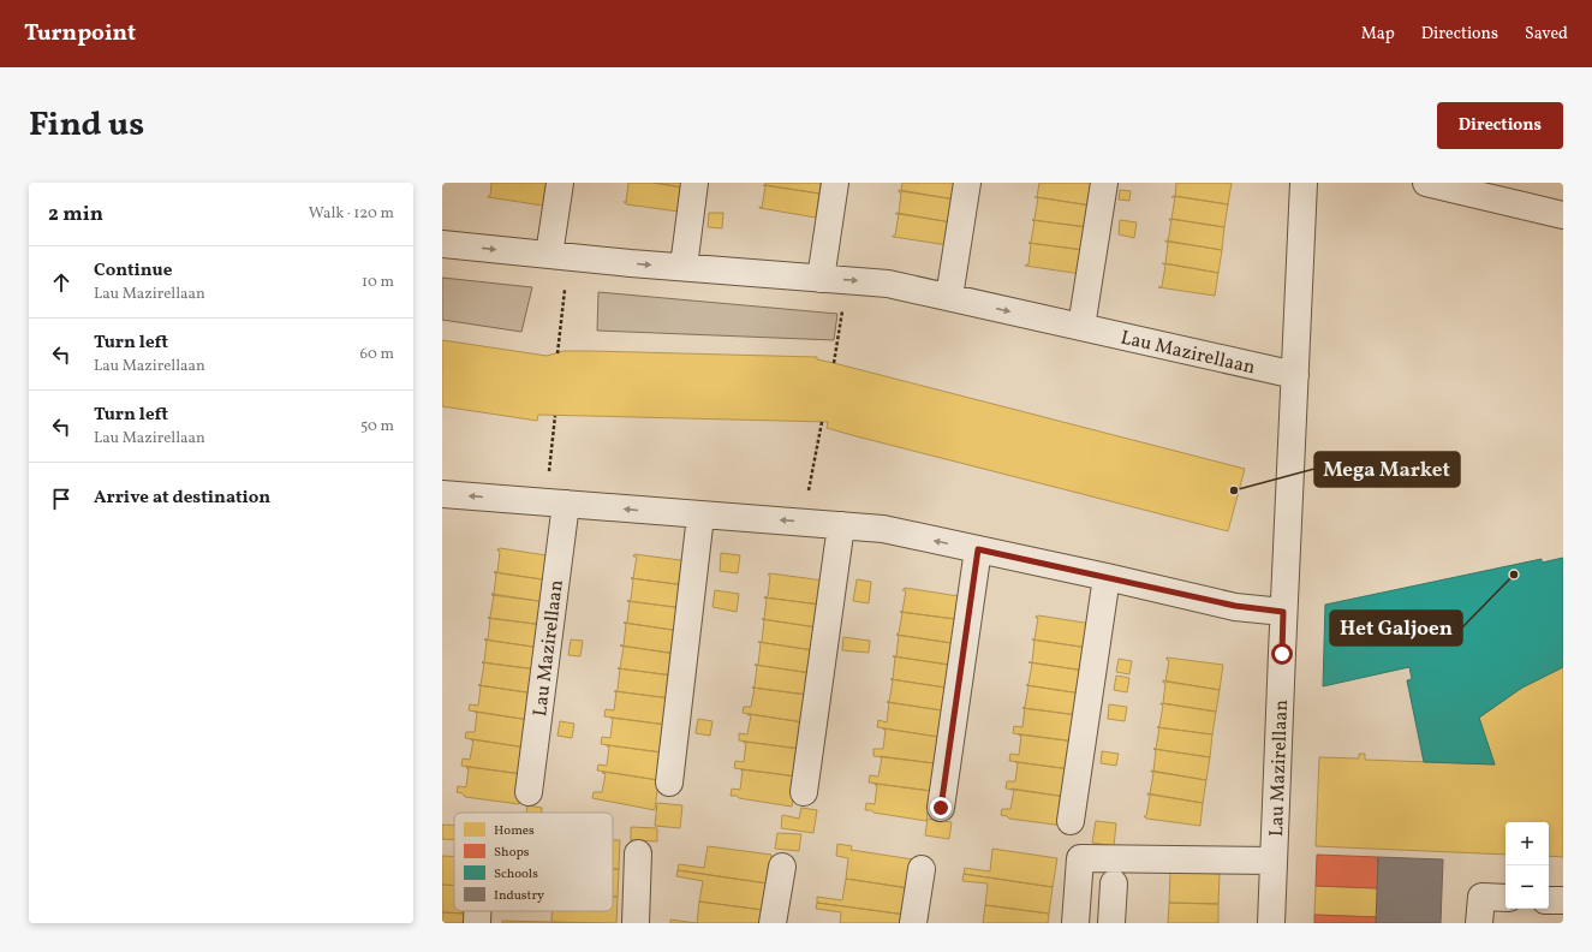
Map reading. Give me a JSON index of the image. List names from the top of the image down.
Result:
{
  "streets": {
    "street": ["Lau Mazirellaan"]
  },
  "places": ["Mega Market", "Het Galjoen"],
  "legend": [
    "Homes",
    "Shops",
    "Schools",
    "Industry"
  ],
  "page": {
    "header": "Turnpoint",
    "nav": ["Map", "Directions", "Saved"],
    "title": "Find us",
    "buttons": "Directions",
    "heading": ["2 min", "Walk · 120 m"],
    "list": [
      ["Continue", "Lau Mazirellaan", "10 m"],
      ["Turn left", "Lau Mazirellaan", "60 m"],
      ["Turn left", "Lau Mazirellaan", "50 m"],
      "Arrive at destination"
    ],
    "map_buttons": ["+", "−"]
  }
}
